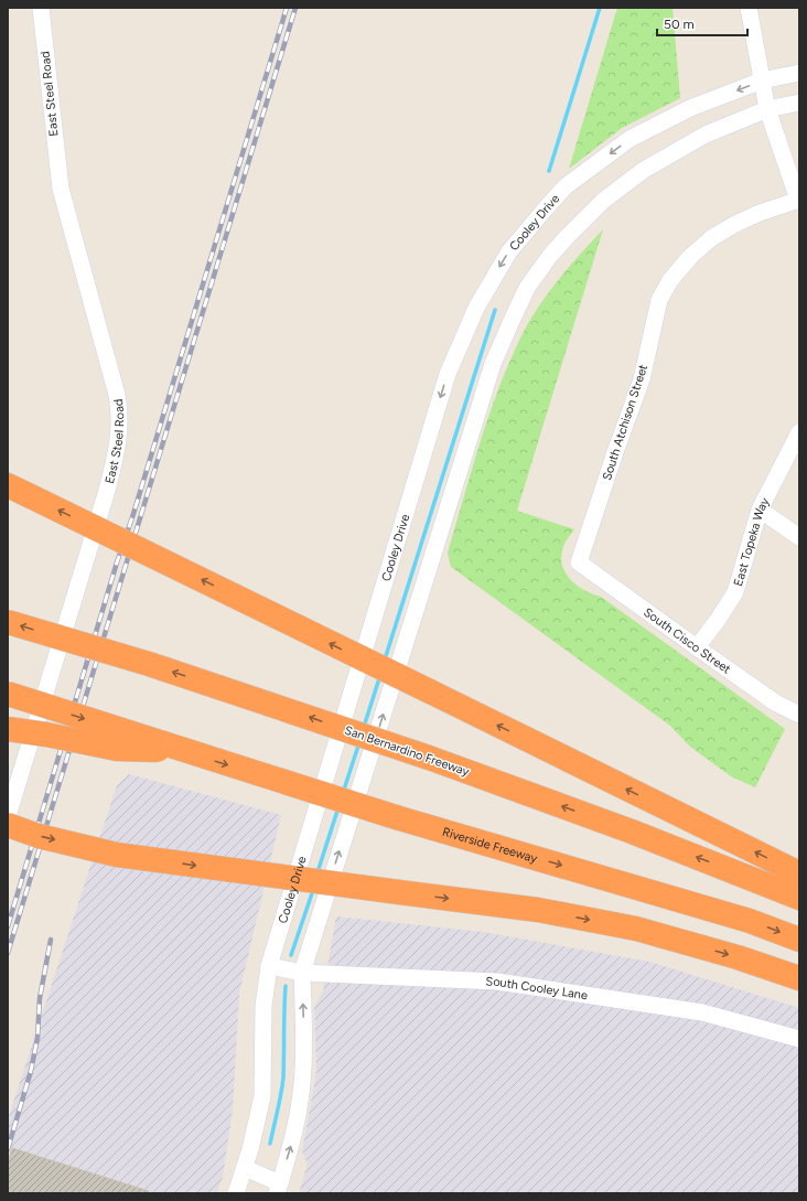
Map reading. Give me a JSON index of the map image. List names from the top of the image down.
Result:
{
  "streets": {
    "highway": ["San Bernardino Freeway", "Riverside Freeway"],
    "street": [
      "East Steel Road",
      "Cooley Drive",
      "South Atchison Street",
      "East Topeka Way",
      "South Cisco Street",
      "South Cooley Lane"
    ]
  },
  "crossings": [
    ["Cooley Drive", "South Cooley Lane"],
    ["South Atchison Street", "South Cisco Street"],
    ["East Topeka Way", "South Cisco Street"]
  ],
  "scale_bar": "50 m"
}
